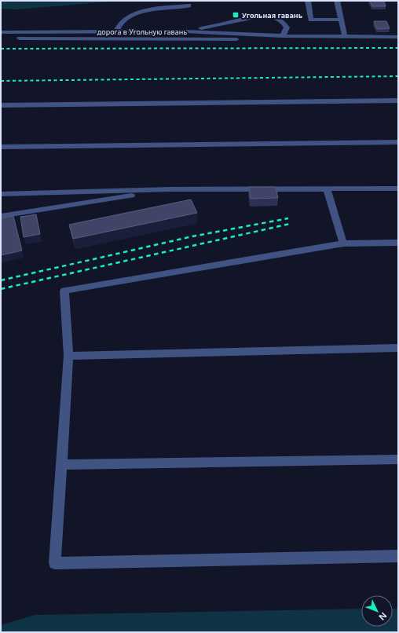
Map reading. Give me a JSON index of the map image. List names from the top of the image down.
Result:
{
  "streets": {
    "street": ["дорога в Угольную гавань"]
  },
  "places": {
    "transit": ["Угольная гавань"]
  },
  "north": "bottom right"
}
